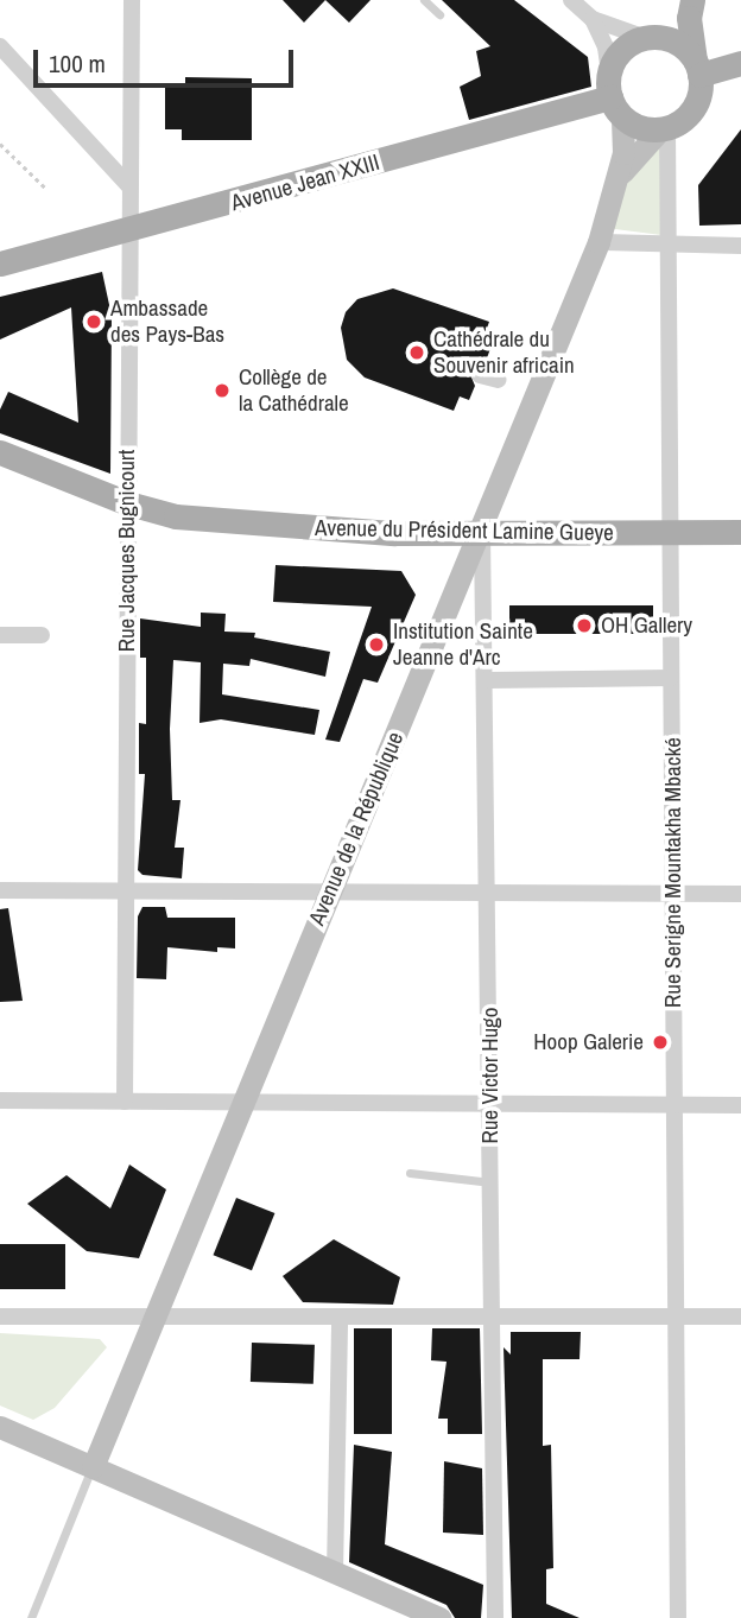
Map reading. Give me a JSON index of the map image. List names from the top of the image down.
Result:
{
  "streets": {
    "main road": ["Avenue Jean XXIII", "Avenue du Président Lamine Gueye"],
    "street": [
      "Rue Jacques Bugnicourt",
      "Avenue de la République",
      "Rue Serigne Mountakha Mbacké",
      "Rue Victor Hugo"
    ]
  },
  "crossings": [
    ["Avenue Jean XXIII", "Rue Jacques Bugnicourt"],
    ["Avenue Jean XXIII", "Avenue de la République"],
    ["Avenue Jean XXIII", "Rue Serigne Mountakha Mbacké"],
    ["Avenue du Président Lamine Gueye", "Rue Jacques Bugnicourt"],
    ["Avenue du Président Lamine Gueye", "Avenue de la République"],
    ["Avenue du Président Lamine Gueye", "Rue Serigne Mountakha Mbacké"],
    ["Avenue du Président Lamine Gueye", "Rue Victor Hugo"],
    ["Avenue de la République", "Rue Serigne Mountakha Mbacké"],
    ["Avenue de la République", "Rue Victor Hugo"]
  ],
  "places": [
    "Ambassade des Pays-Bas",
    "Cathédrale du Souvenir africain",
    "Collège de la Cathédrale",
    "OH Gallery",
    "Institution Sainte Jeanne d'Arc",
    "Hoop Galerie"
  ],
  "scale_bar": "100 m"
}
